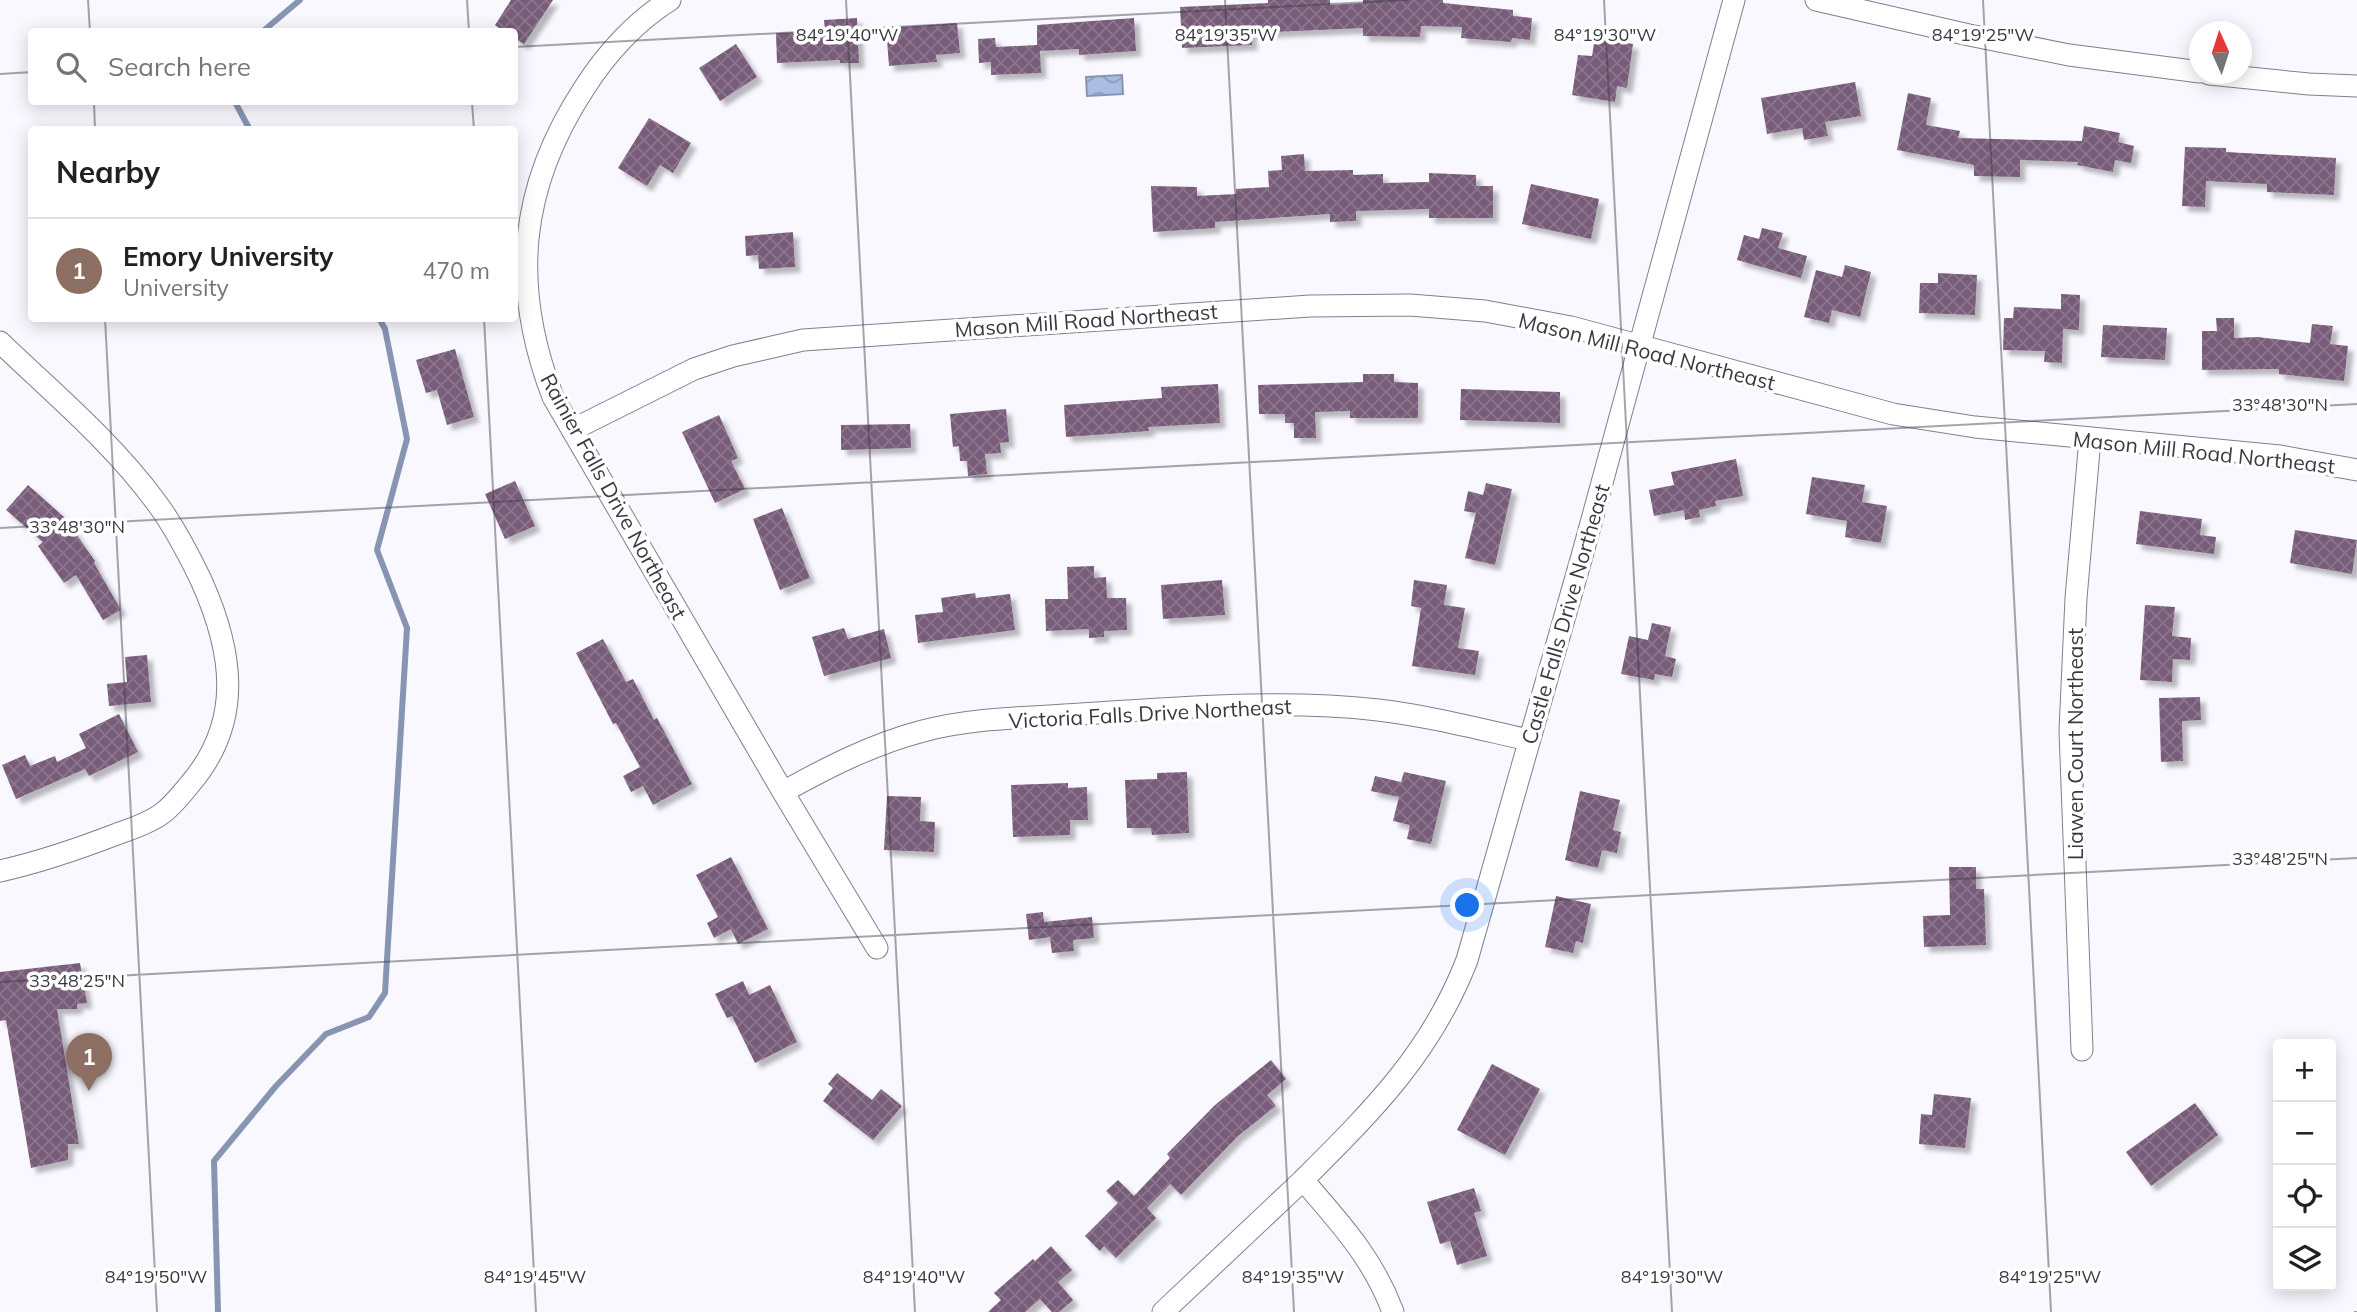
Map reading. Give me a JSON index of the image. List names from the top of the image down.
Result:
{
  "streets": {
    "street": [
      "Mason Mill Road Northeast",
      "Rainier Falls Drive Northeast",
      "Castle Falls Drive Northeast",
      "Victoria Falls Drive Northeast",
      "Liawen Court Northeast"
    ]
  },
  "crossings": [
    ["Mason Mill Road Northeast", "Rainier Falls Drive Northeast"],
    ["Mason Mill Road Northeast", "Castle Falls Drive Northeast"],
    ["Mason Mill Road Northeast", "Liawen Court Northeast"],
    ["Rainier Falls Drive Northeast", "Victoria Falls Drive Northeast"],
    ["Castle Falls Drive Northeast", "Victoria Falls Drive Northeast"]
  ],
  "north": "top",
  "page": {
    "search": "Search here",
    "heading": "Nearby",
    "list": [
      {
        "mark": "1",
        "name": "Emory University",
        "note": "University",
        "value": "470 m"
      }
    ],
    "pins": "1",
    "map_buttons": ["+", "−"]
  },
  "coordinates": [
    "84°19'40\"W",
    "84°19'35\"W",
    "84°19'30\"W",
    "84°19'25\"W",
    "33°48'30\"N",
    "33°48'25\"N",
    "84°19'50\"W",
    "84°19'45\"W"
  ]
}
